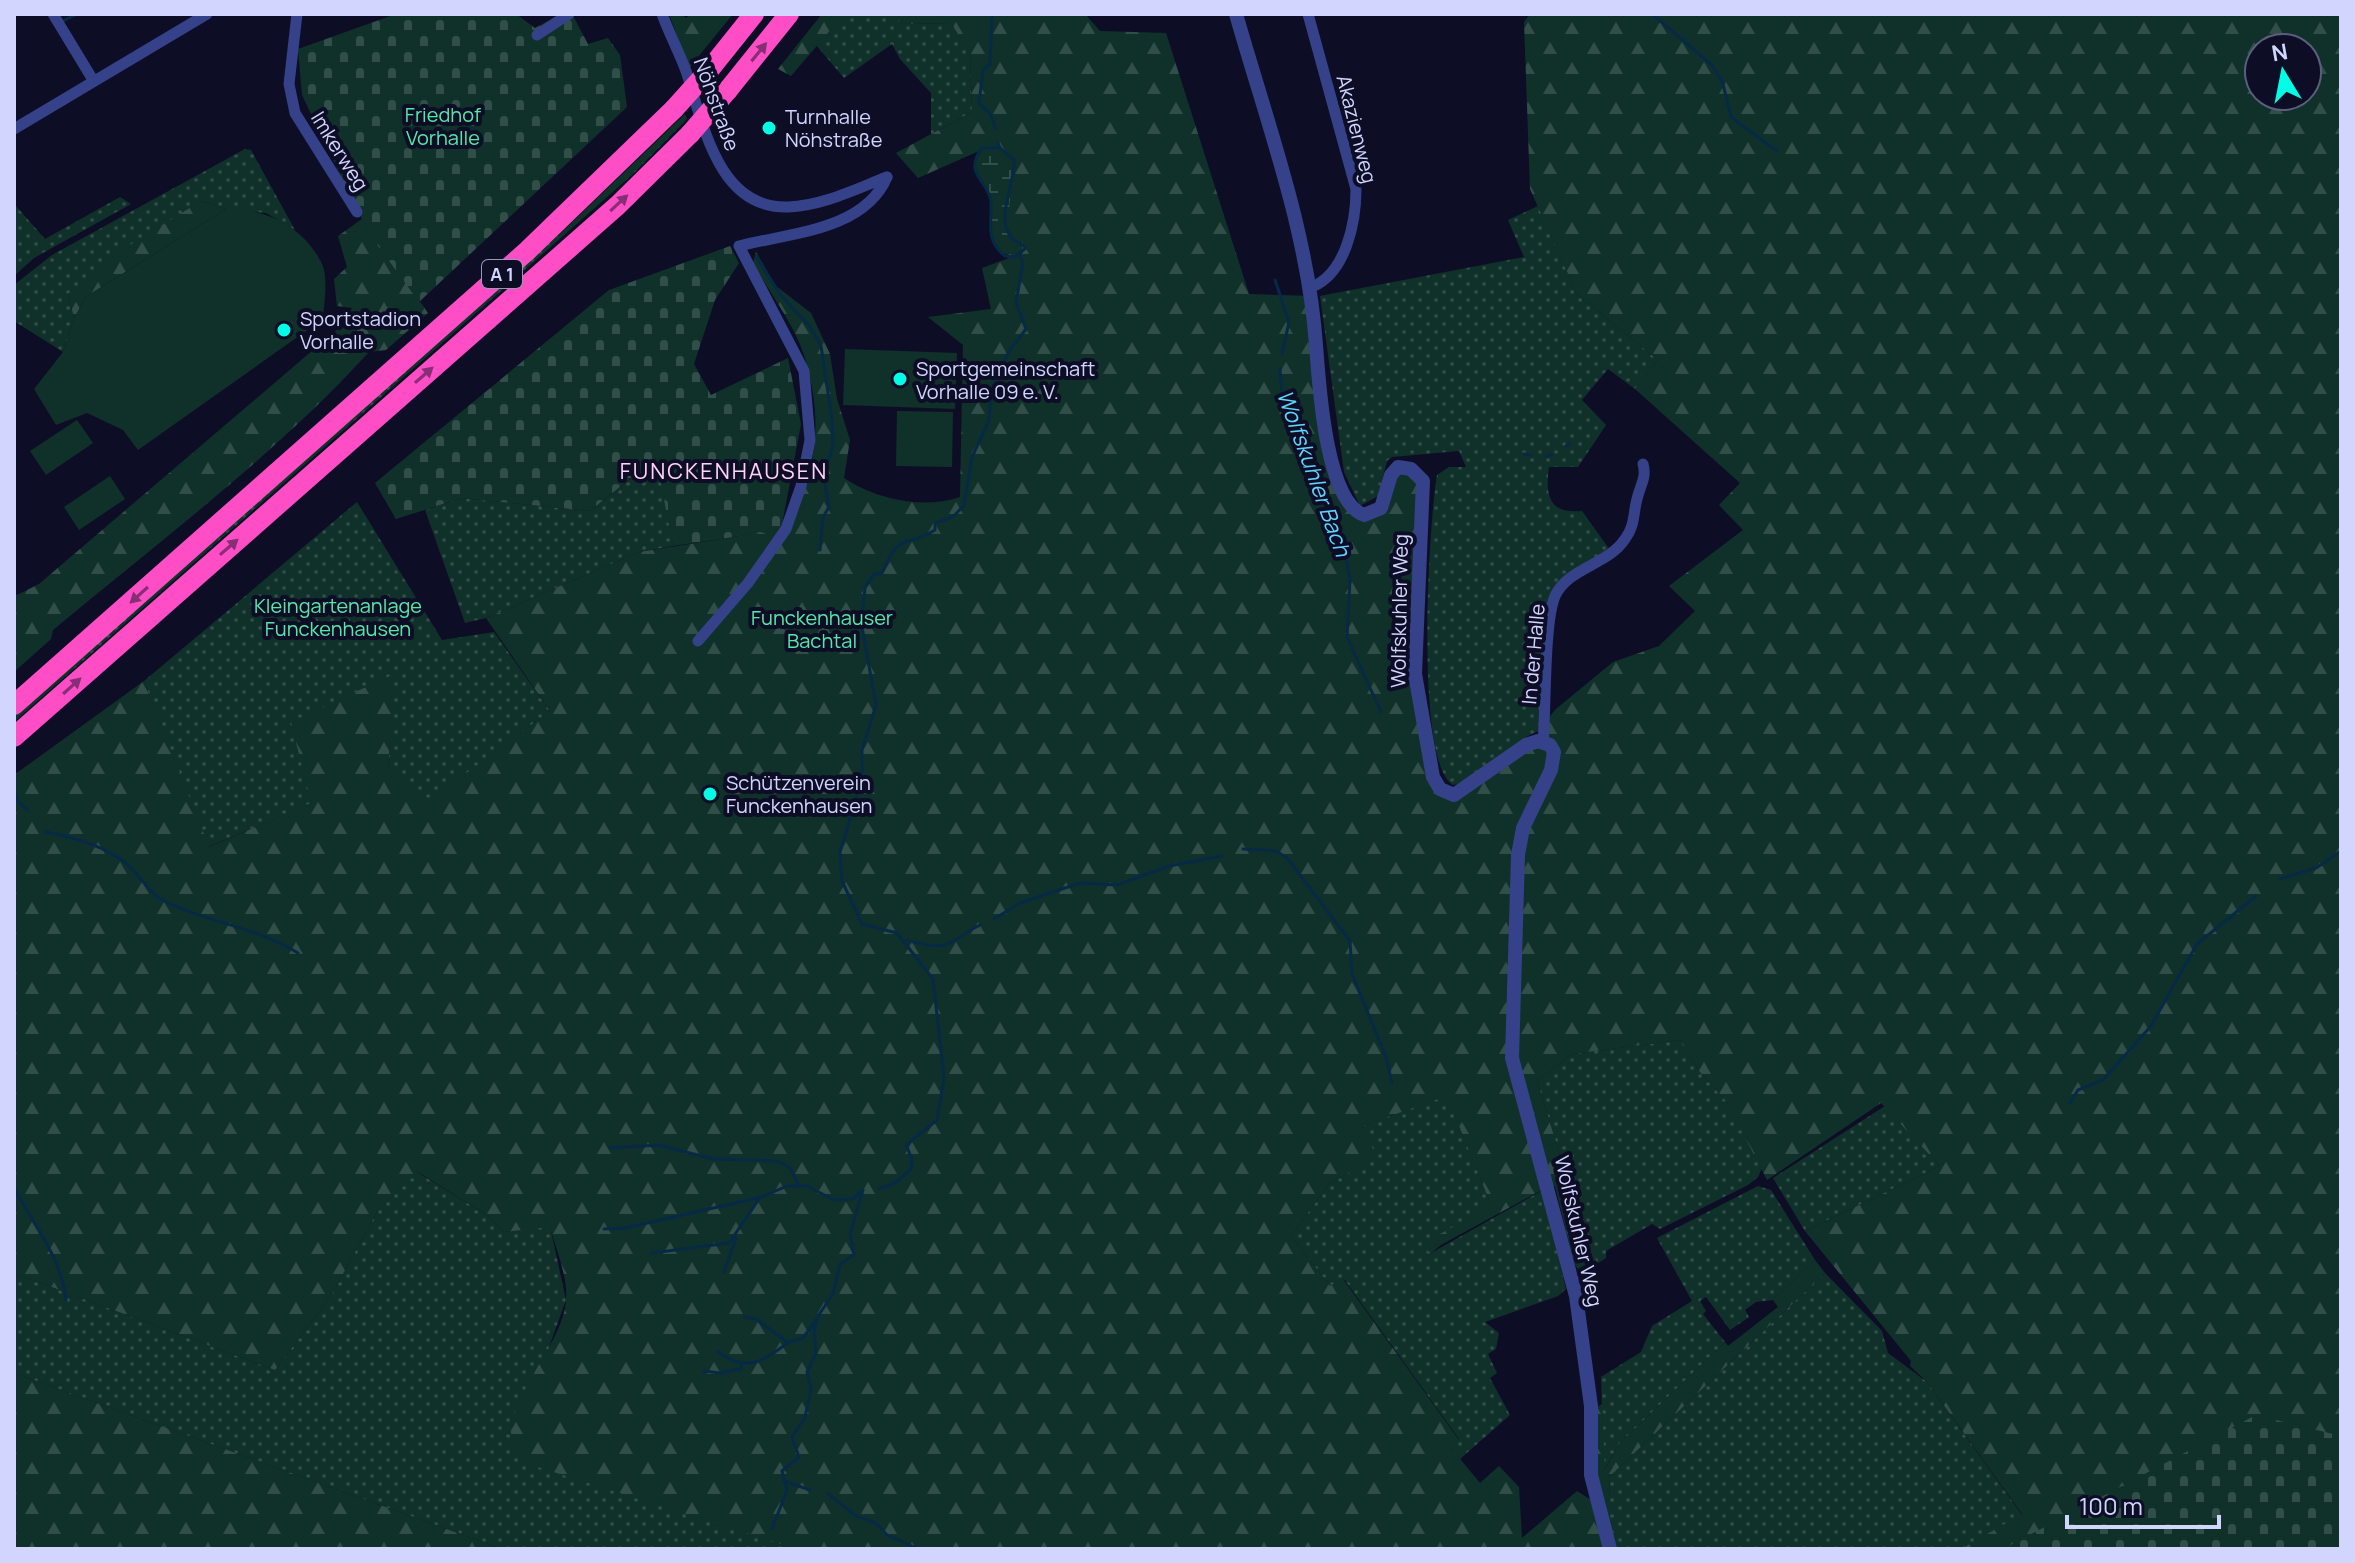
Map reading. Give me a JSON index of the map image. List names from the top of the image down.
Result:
{
  "streets": {
    "highway": ["A 1"],
    "street": [
      "Nöhstraße",
      "Akazienweg",
      "Imkerweg",
      "Wolfskuhler Weg",
      "In der Halle"
    ]
  },
  "crossings": [
    ["Akazienweg", "Wolfskuhler Weg"],
    ["Wolfskuhler Weg", "In der Halle"]
  ],
  "districts": ["FUNCKENHAUSEN"],
  "water": ["Wolfskuhler Bach"],
  "parks": ["Friedhof Vorhalle", "Kleingartenanlage Funckenhausen", "Funckenhauser Bachtal"],
  "places": [
    "Turnhalle Nöhstraße",
    "Sportstadion Vorhalle",
    "Sportgemeinschaft Vorhalle 09 e. V.",
    "Schützenverein Funckenhausen"
  ],
  "scale_bar": "100 m",
  "north": "top"
}
